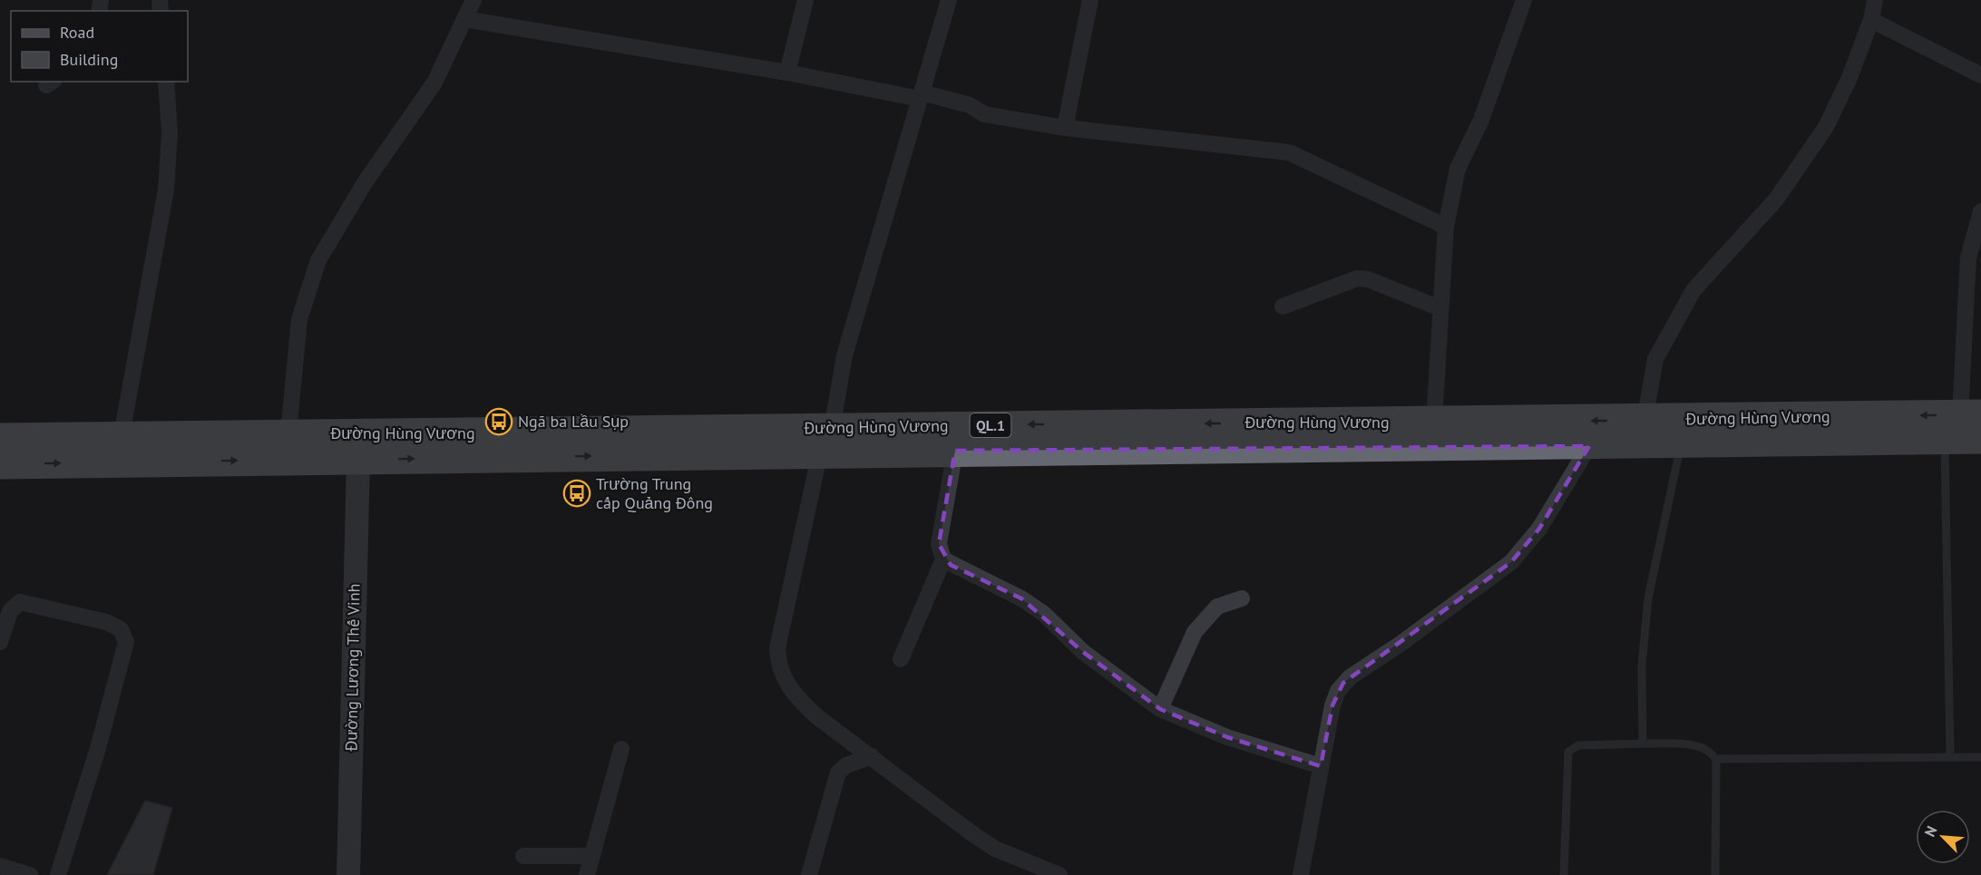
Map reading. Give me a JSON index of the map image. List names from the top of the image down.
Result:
{
  "streets": {
    "highway": ["Đường Hùng Vương", "QL.1"],
    "street": ["Đường Lương Thế Vinh"]
  },
  "crossings": [
    ["Đường Hùng Vương", "Đường Lương Thế Vinh"]
  ],
  "places": {
    "bus stop": ["Ngã ba Lầu Sụp", "Trường Trung cấp Quảng Đông"]
  },
  "legend": ["Road", "Building"],
  "north": "top left"
}
